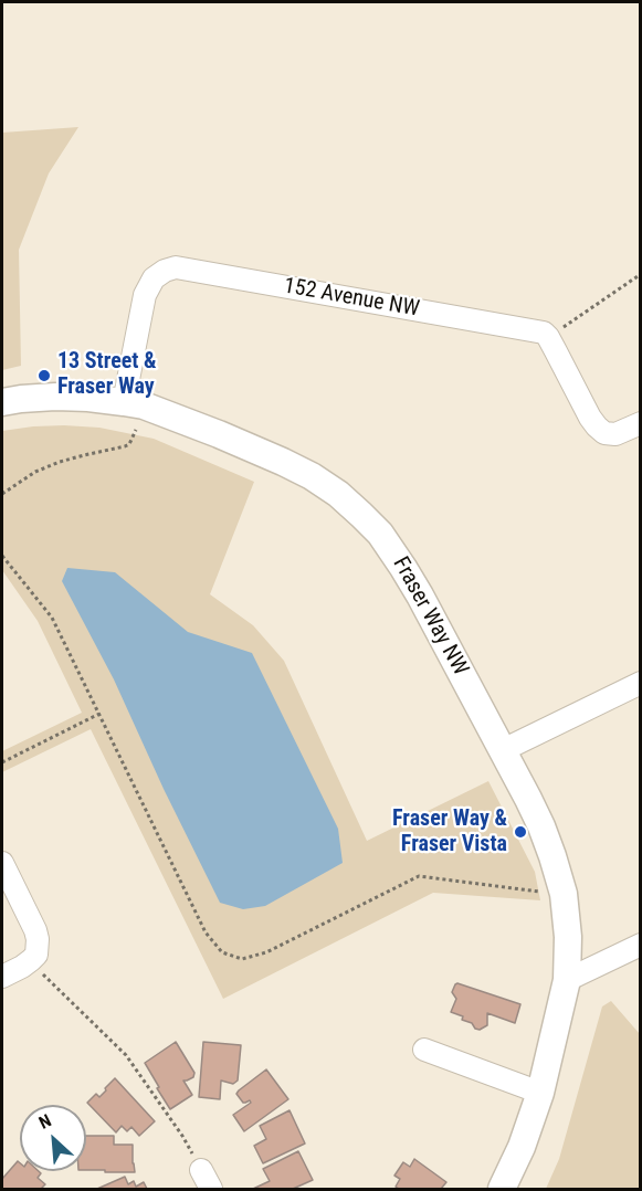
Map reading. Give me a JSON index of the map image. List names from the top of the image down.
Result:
{
  "streets": {
    "street": ["152 Avenue NW", "Fraser Way NW"]
  },
  "crossings": [
    ["152 Avenue NW", "Fraser Way NW"]
  ],
  "places": ["13 Street & Fraser Way", "Fraser Way & Fraser Vista"],
  "north": "top left"
}
